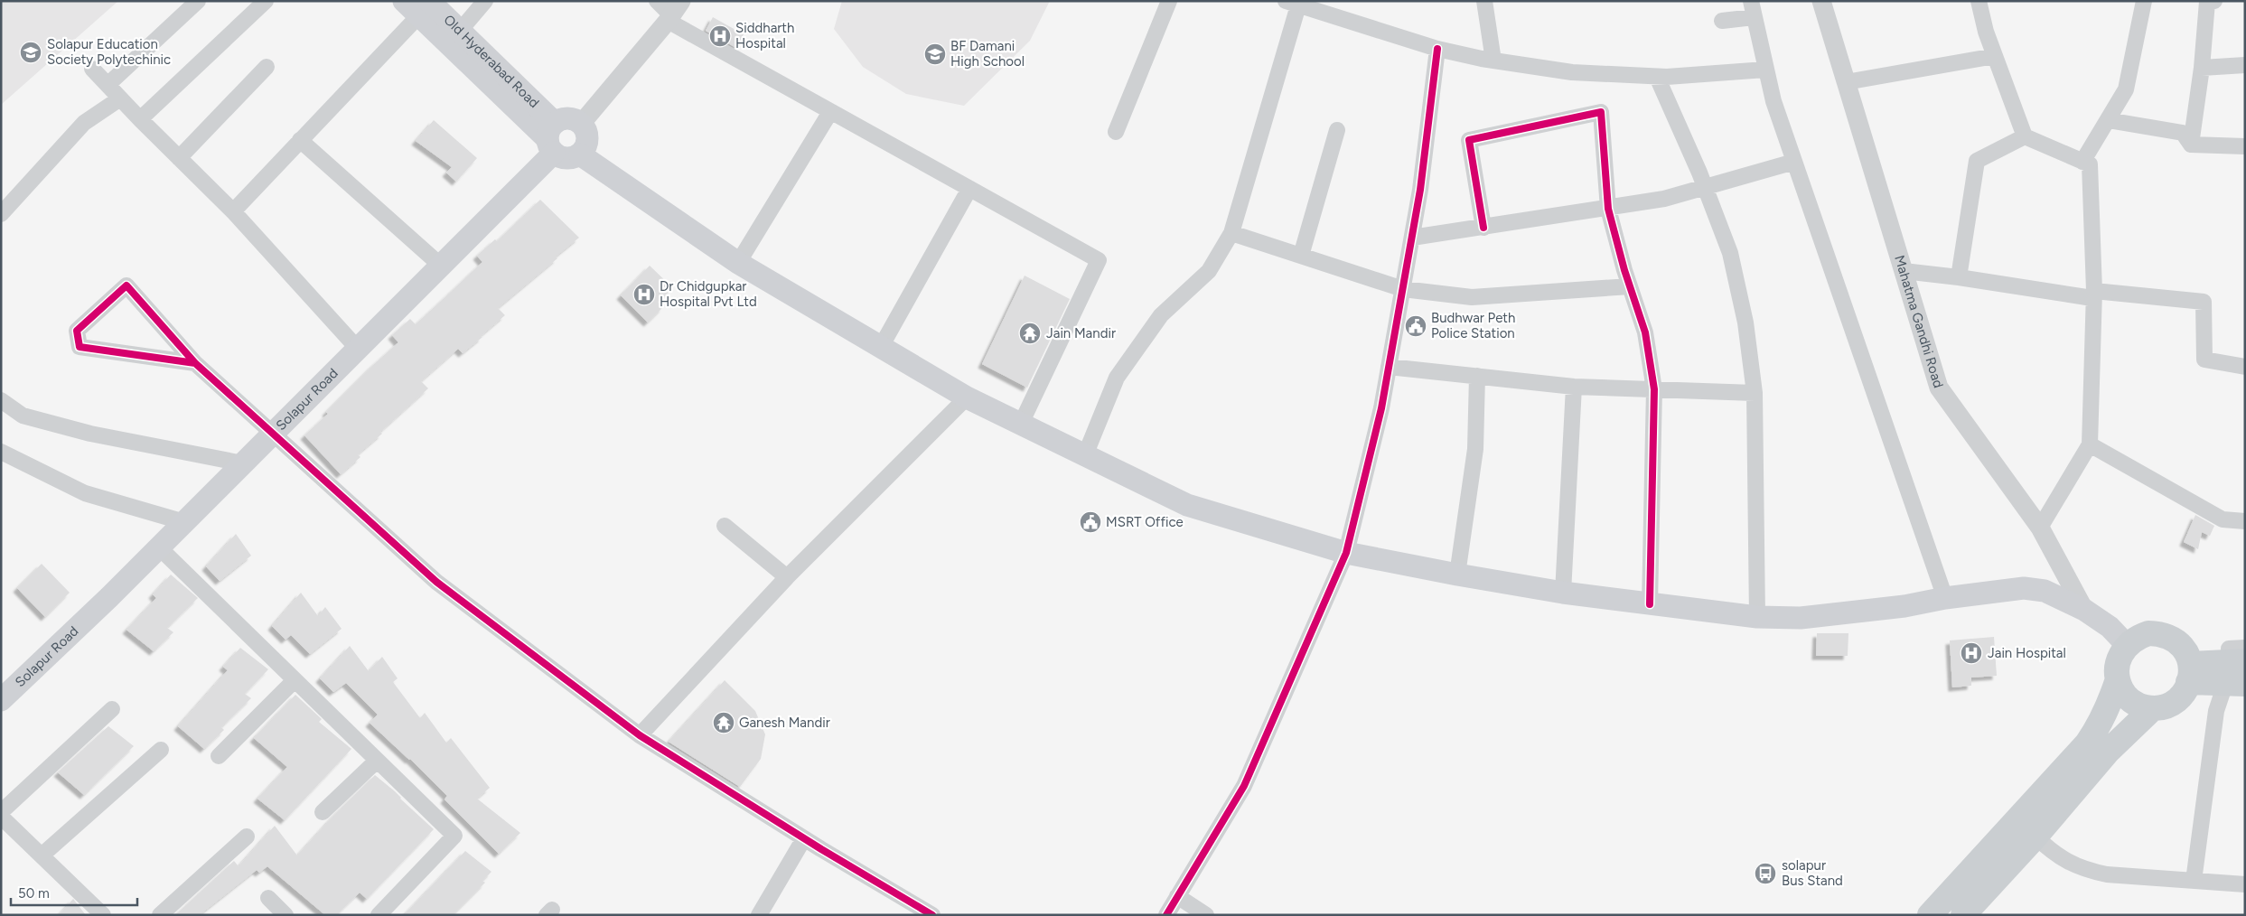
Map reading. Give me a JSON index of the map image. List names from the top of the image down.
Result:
{
  "streets": {
    "main road": ["Old Hyderabad Road", "Solapur Road"],
    "street": ["Mahatma Gandhi Road"]
  },
  "crossings": [
    ["Old Hyderabad Road", "Solapur Road"]
  ],
  "places": {
    "hospital": ["Siddharth Hospital", "Dr Chidgupkar Hospital Pvt Ltd", "Jain Hospital"],
    "school or university": ["Solapur Education Society Polytechinic", "BF Damani High School"],
    "public building": ["Budhwar Peth Police Station", "MSRT Office"],
    "temple": ["Jain Mandir", "Ganesh Mandir"],
    "bus stop": ["solapur Bus Stand"]
  },
  "scale_bar": "50 m"
}
